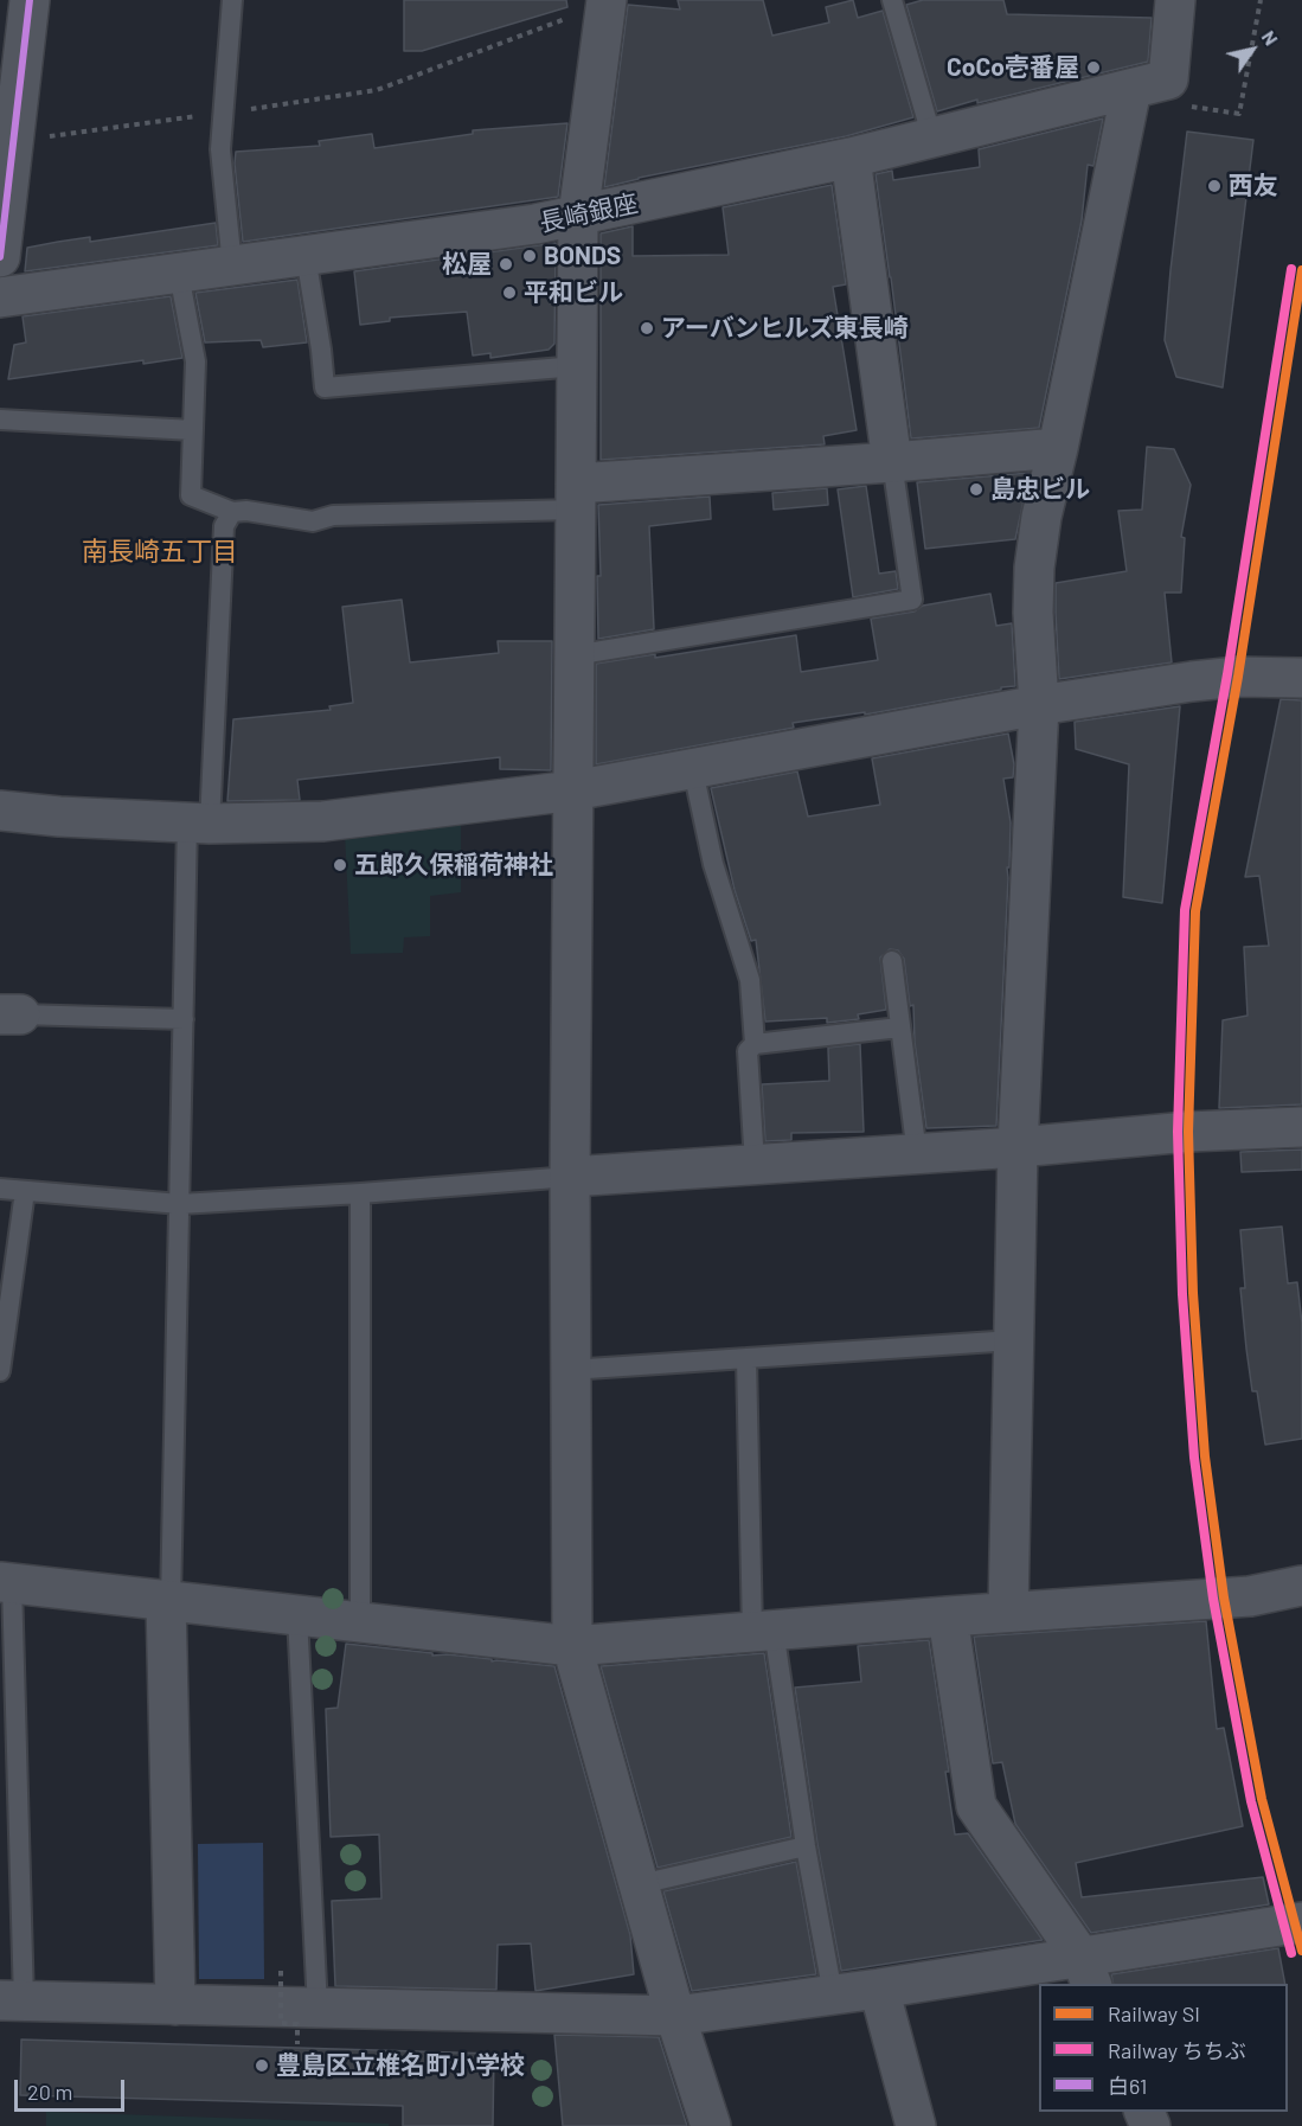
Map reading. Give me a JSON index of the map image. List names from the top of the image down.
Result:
{
  "streets": {
    "street": ["長崎銀座"]
  },
  "districts": ["南長崎五丁目"],
  "places": [
    "CoCo壱番屋",
    "西友",
    "BONDS",
    "松屋",
    "平和ビル",
    "アーバンヒルズ東長崎",
    "島忠ビル",
    "五郎久保稲荷神社",
    "豊島区立椎名町小学校"
  ],
  "lines": ["transit line 白61", "rail line ちちぶ", "rail line SI"],
  "legend": ["Railway SI", "Railway ちちぶ", "白61"],
  "scale_bar": "20 m",
  "north": "top right"
}
